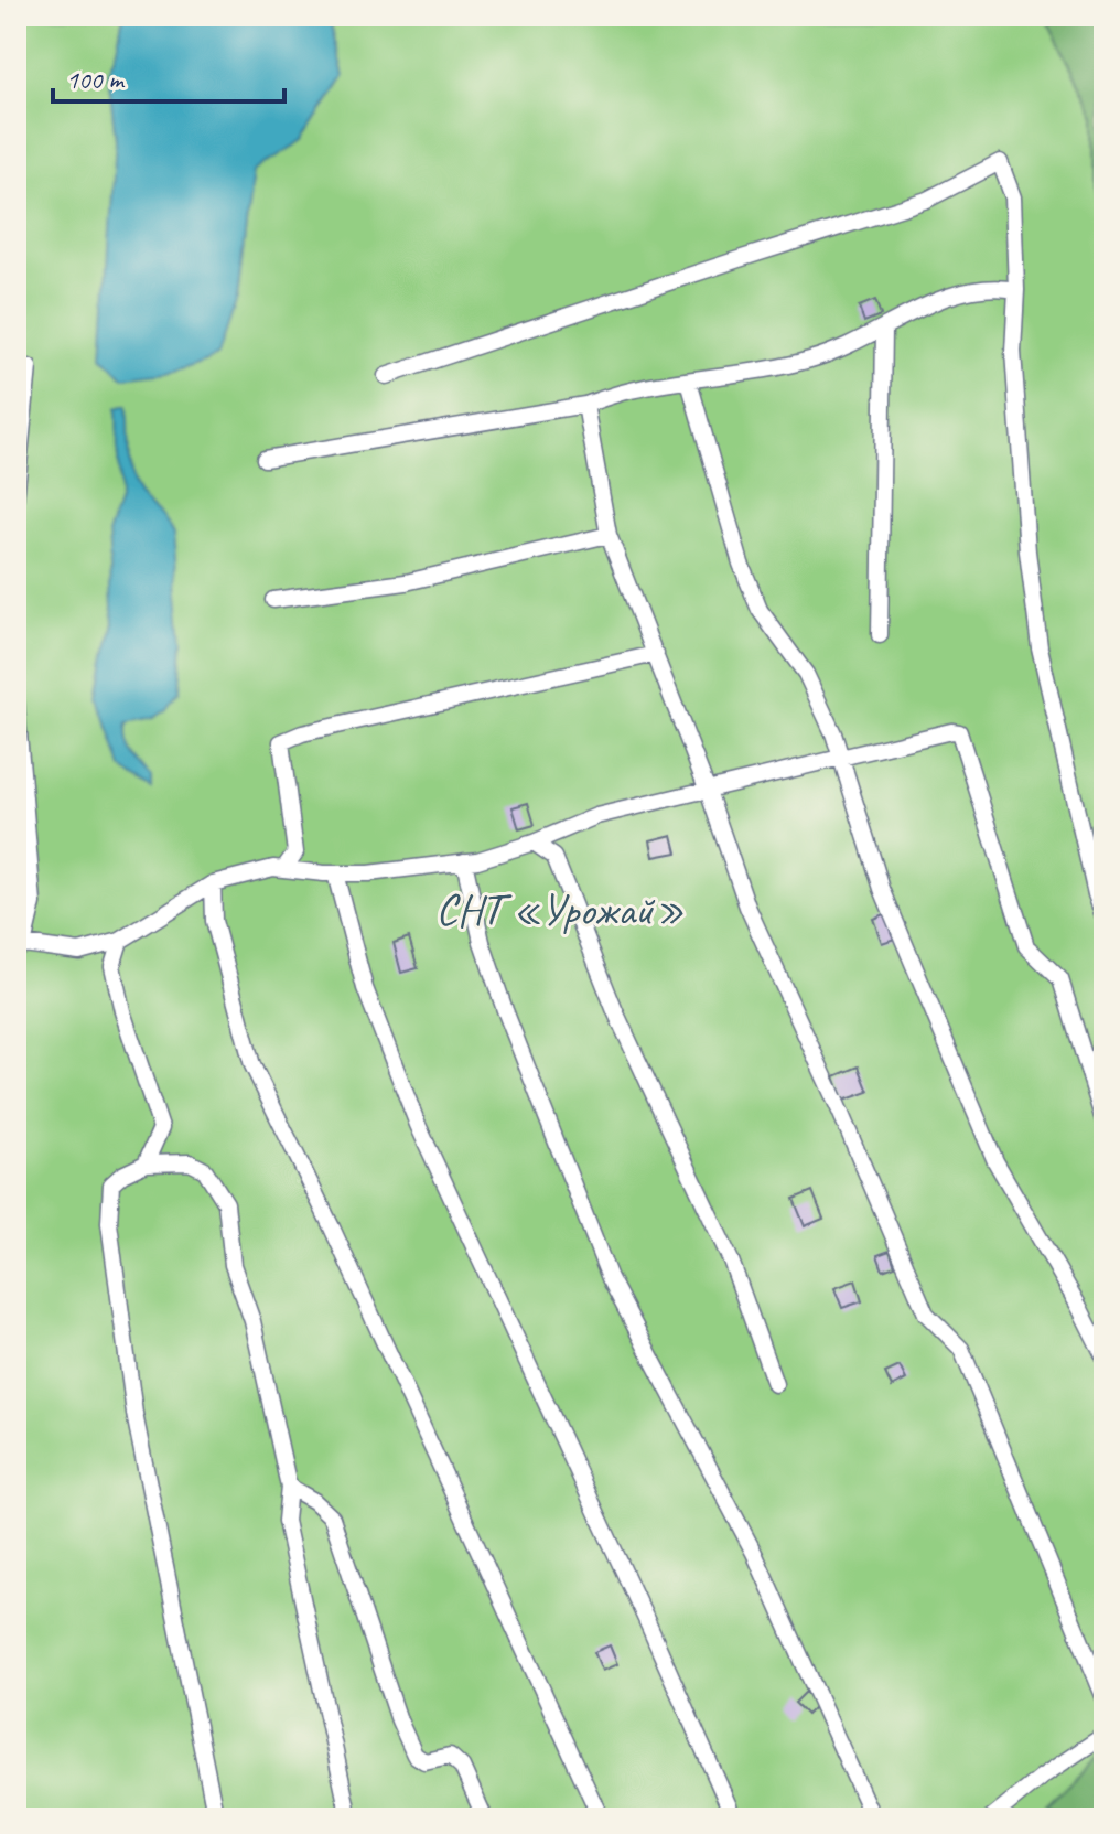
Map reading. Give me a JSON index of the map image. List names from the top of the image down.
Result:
{
  "parks": ["СНТ «Урожай»"],
  "scale_bar": "100 m"
}
